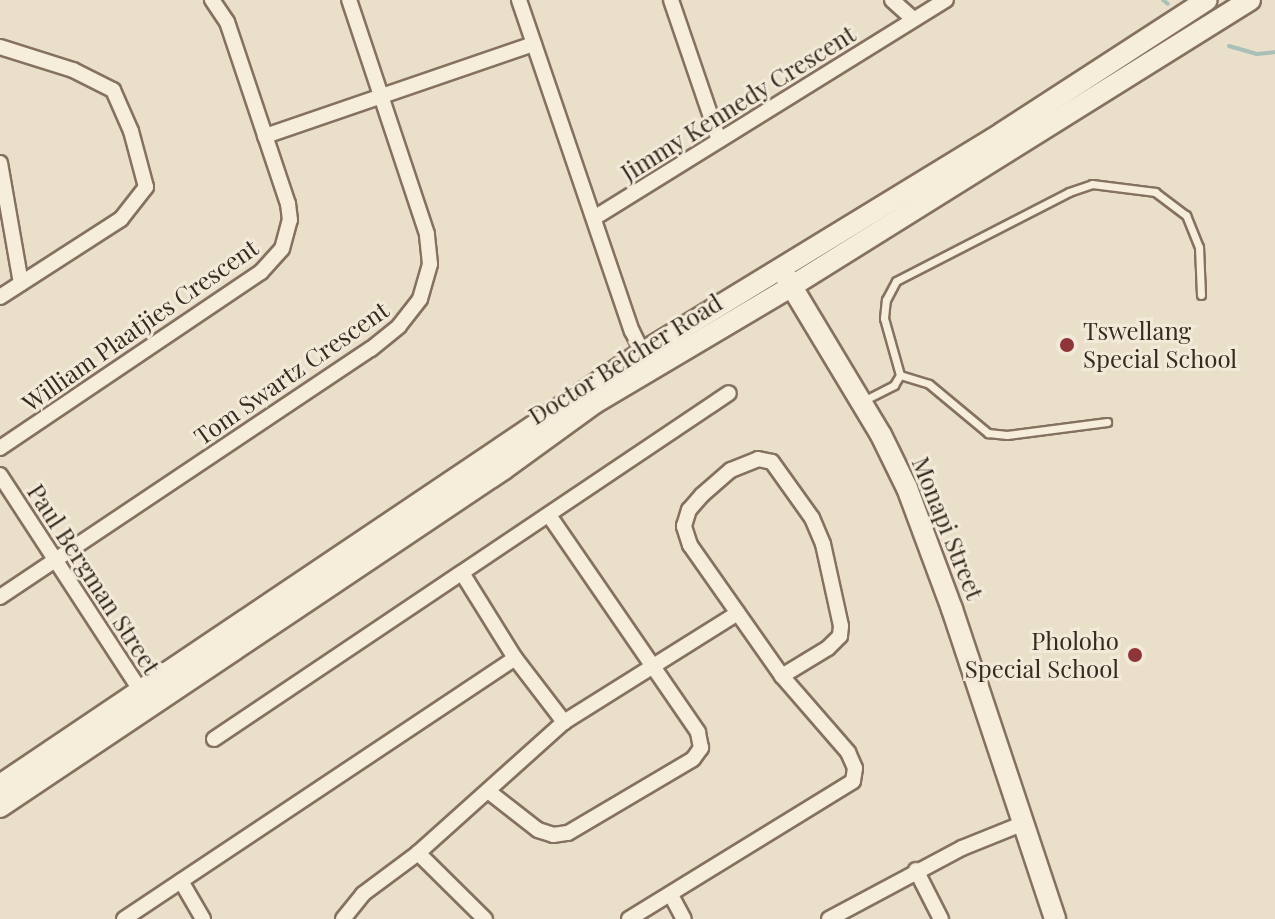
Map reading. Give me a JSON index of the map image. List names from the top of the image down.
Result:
{
  "streets": {
    "main road": ["Doctor Belcher Road", "Monapi Street"],
    "street": [
      "Jimmy Kennedy Crescent",
      "William Plaatjies Crescent",
      "Tom Swartz Crescent",
      "Paul Bergman Street"
    ]
  },
  "crossings": [
    ["Doctor Belcher Road", "Monapi Street"],
    ["Doctor Belcher Road", "Paul Bergman Street"],
    ["Tom Swartz Crescent", "Paul Bergman Street"]
  ],
  "places": ["Tswellang Special School", "Pholoho Special School"]
}
